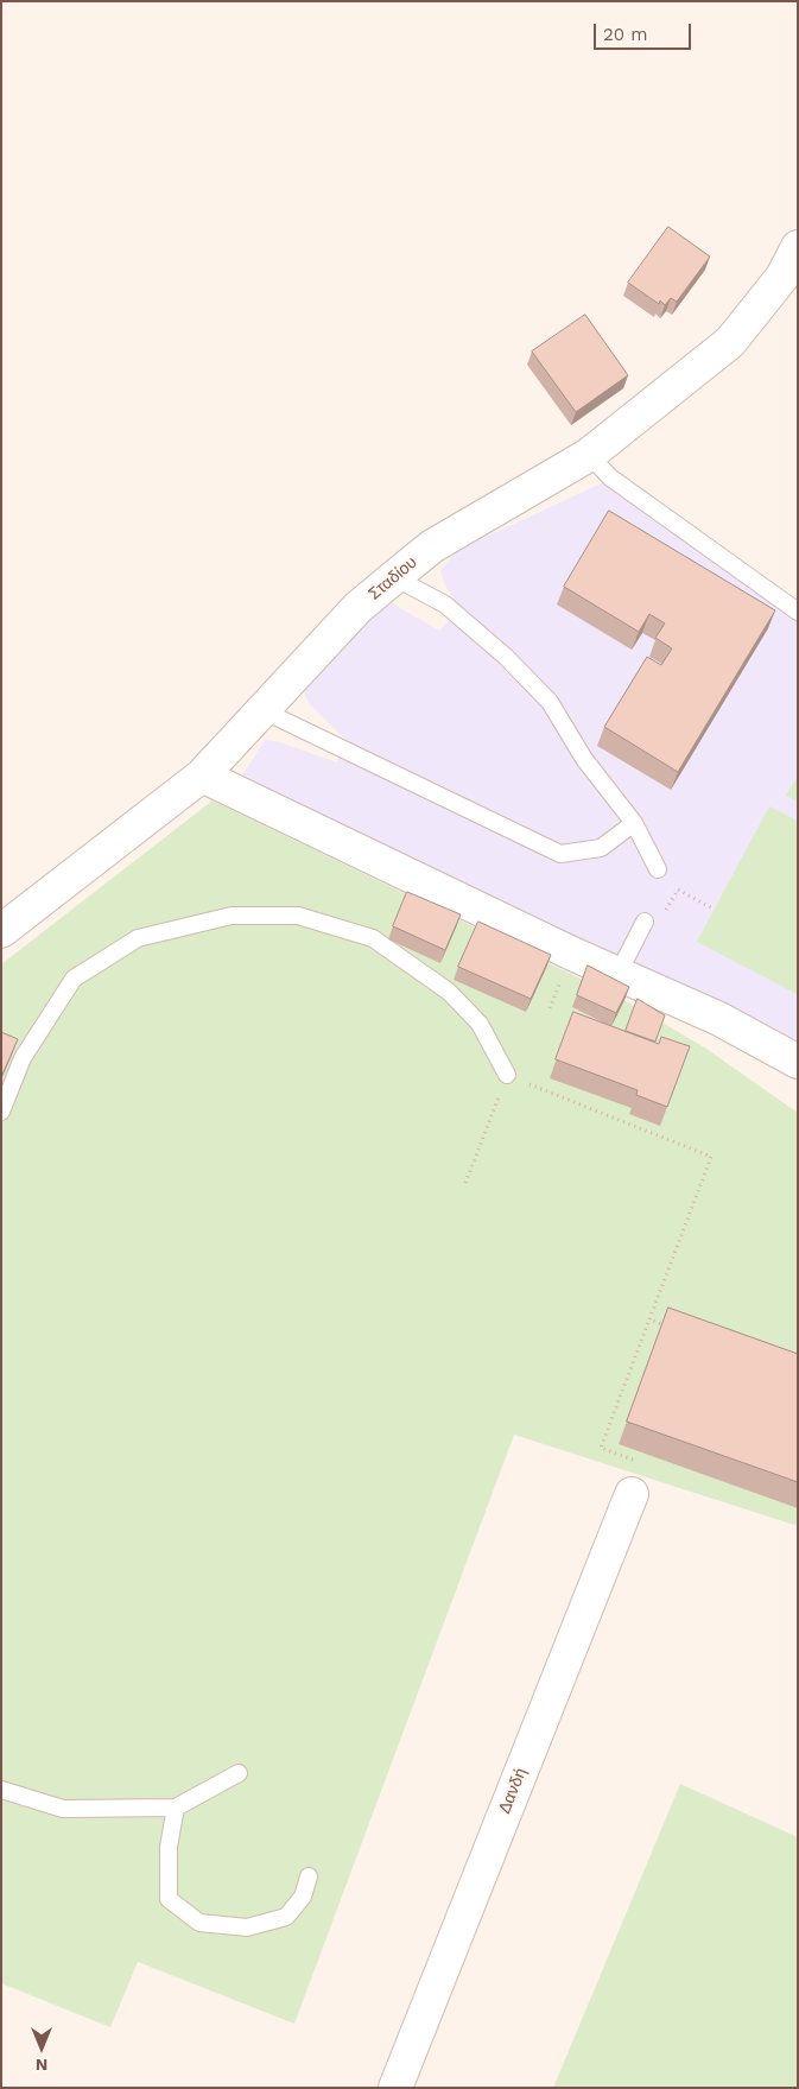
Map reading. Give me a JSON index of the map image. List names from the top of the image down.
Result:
{
  "streets": {
    "street": ["Σταδίου", "Δανδή"]
  },
  "scale_bar": "20 m",
  "north": "bottom"
}
